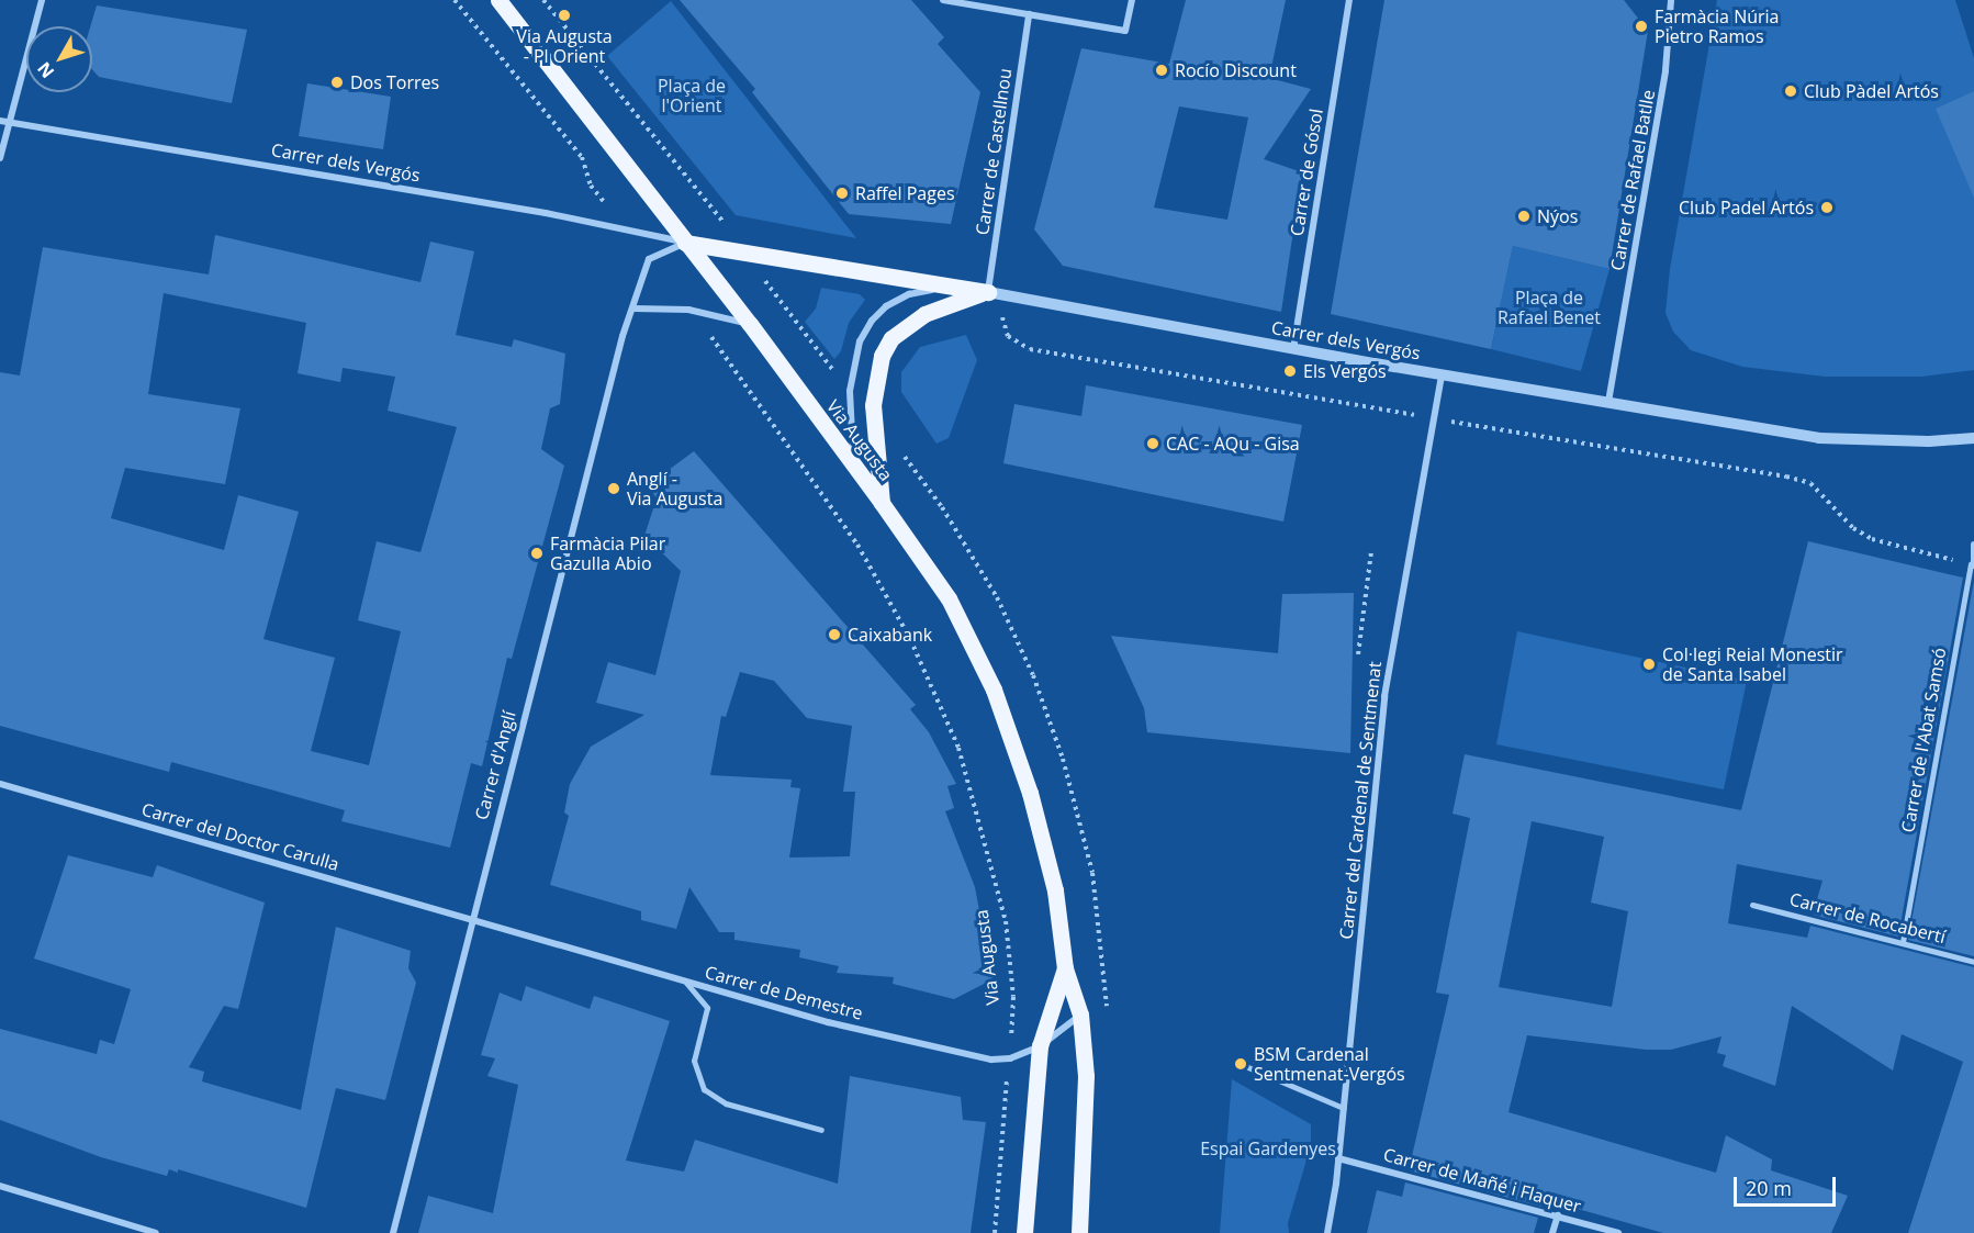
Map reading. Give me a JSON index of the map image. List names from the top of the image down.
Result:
{
  "streets": {
    "main road": ["Via Augusta"],
    "street": [
      "Carrer de Castellnou",
      "Carrer dels Vergós",
      "Carrer de Gósol",
      "Carrer de Rafael Batlle",
      "Carrer de l'Abat Samsó",
      "Carrer d'Anglí",
      "Carrer del Cardenal de Sentmenat",
      "Carrer del Doctor Carulla",
      "Carrer de Rocabertí",
      "Carrer de Demestre",
      "Carrer de Mañé i Flaquer"
    ]
  },
  "crossings": [
    ["Carrer de Castellnou", "Carrer dels Vergós"],
    ["Carrer dels Vergós", "Carrer de Gósol"],
    ["Carrer dels Vergós", "Carrer de Rafael Batlle"],
    ["Carrer dels Vergós", "Via Augusta"],
    ["Carrer dels Vergós", "Carrer d'Anglí"],
    ["Carrer dels Vergós", "Carrer del Cardenal de Sentmenat"],
    ["Via Augusta", "Carrer d'Anglí"],
    ["Via Augusta", "Carrer de Demestre"],
    ["Carrer de l'Abat Samsó", "Carrer de Rocabertí"],
    ["Carrer d'Anglí", "Carrer del Doctor Carulla"],
    ["Carrer d'Anglí", "Carrer de Demestre"],
    ["Carrer del Cardenal de Sentmenat", "Carrer de Mañé i Flaquer"],
    ["Carrer del Doctor Carulla", "Carrer de Demestre"]
  ],
  "parks": ["Plaça de l'Orient", "Plaça de Rafael Benet", "Espai Gardenyes"],
  "places": [
    "Via Augusta - Pl Orient",
    "Farmàcia Núria Pietro Ramos",
    "Rocío Discount",
    "Dos Torres",
    "Club Pàdel Artós",
    "Raffel Pages",
    "Club Padel Artós",
    "Nýos",
    "Els Vergós",
    "CAC - AQu - Gisa",
    "Anglí - Via Augusta",
    "Farmàcia Pilar Gazulla Abio",
    "Caixabank",
    "Col·legi Reial Monestir de Santa Isabel",
    "BSM Cardenal Sentmenat-Vergós"
  ],
  "scale_bar": "20 m",
  "north": "bottom left"
}
